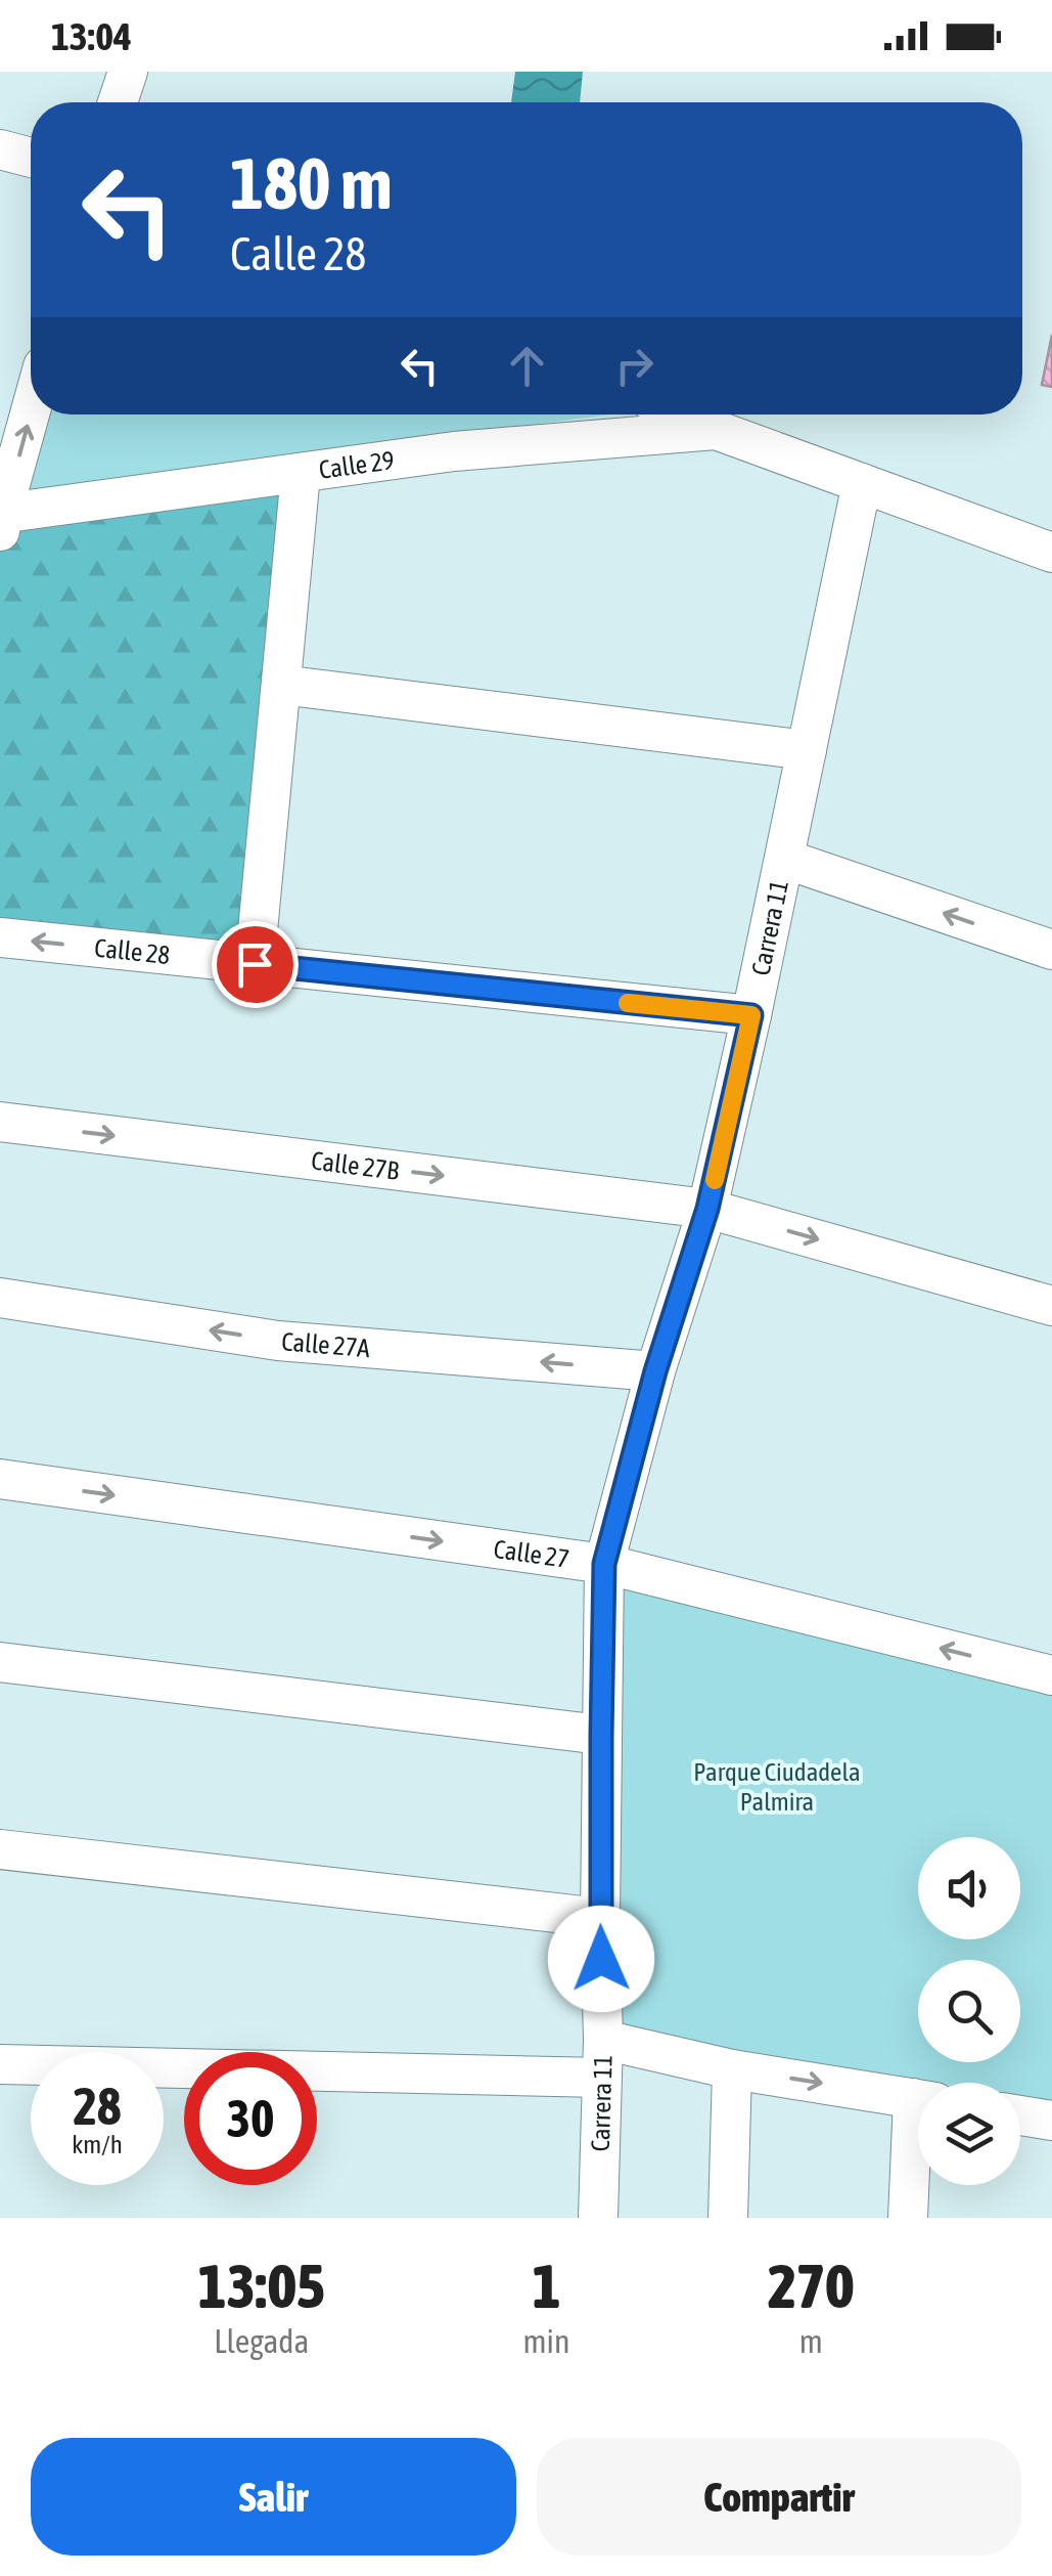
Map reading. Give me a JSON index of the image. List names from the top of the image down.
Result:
{
  "streets": {
    "street": [
      "Calle 29",
      "Carrera 11",
      "Calle 28",
      "Calle 27B",
      "Calle 27A",
      "Calle 27"
    ]
  },
  "crossings": [
    ["Carrera 11", "Calle 28"],
    ["Carrera 11", "Calle 27B"],
    ["Carrera 11", "Calle 27A"],
    ["Carrera 11", "Calle 27"]
  ],
  "one_way": ["Calle 27B", "Calle 27A"],
  "parks": ["Parque Ciudadela Palmira"],
  "page": {
    "status": "13:04",
    "turn": ["180 m", "Calle 28"],
    "speed": "28 km/h",
    "limit": "30",
    "eta": [
      "13:05",
      "Llegada",
      "1",
      "min",
      "270",
      "m"
    ],
    "buttons": ["Salir", "Compartir"]
  }
}
